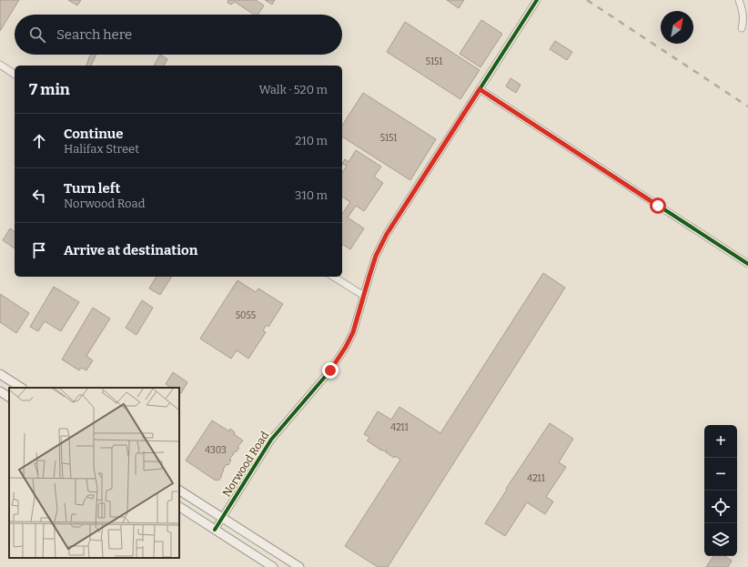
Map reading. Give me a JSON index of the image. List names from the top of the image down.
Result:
{
  "streets": {
    "street": ["Norwood Road"]
  },
  "house_numbers": [
    "5151",
    "5151",
    "5055",
    "4211",
    "4303",
    "4211"
  ],
  "north": "top right",
  "page": {
    "search": "Search here",
    "heading": ["7 min", "Walk · 520 m"],
    "list": [
      ["Continue", "Halifax Street", "210 m"],
      ["Turn left", "Norwood Road", "310 m"],
      "Arrive at destination"
    ],
    "map_buttons": ["+", "−"]
  }
}
